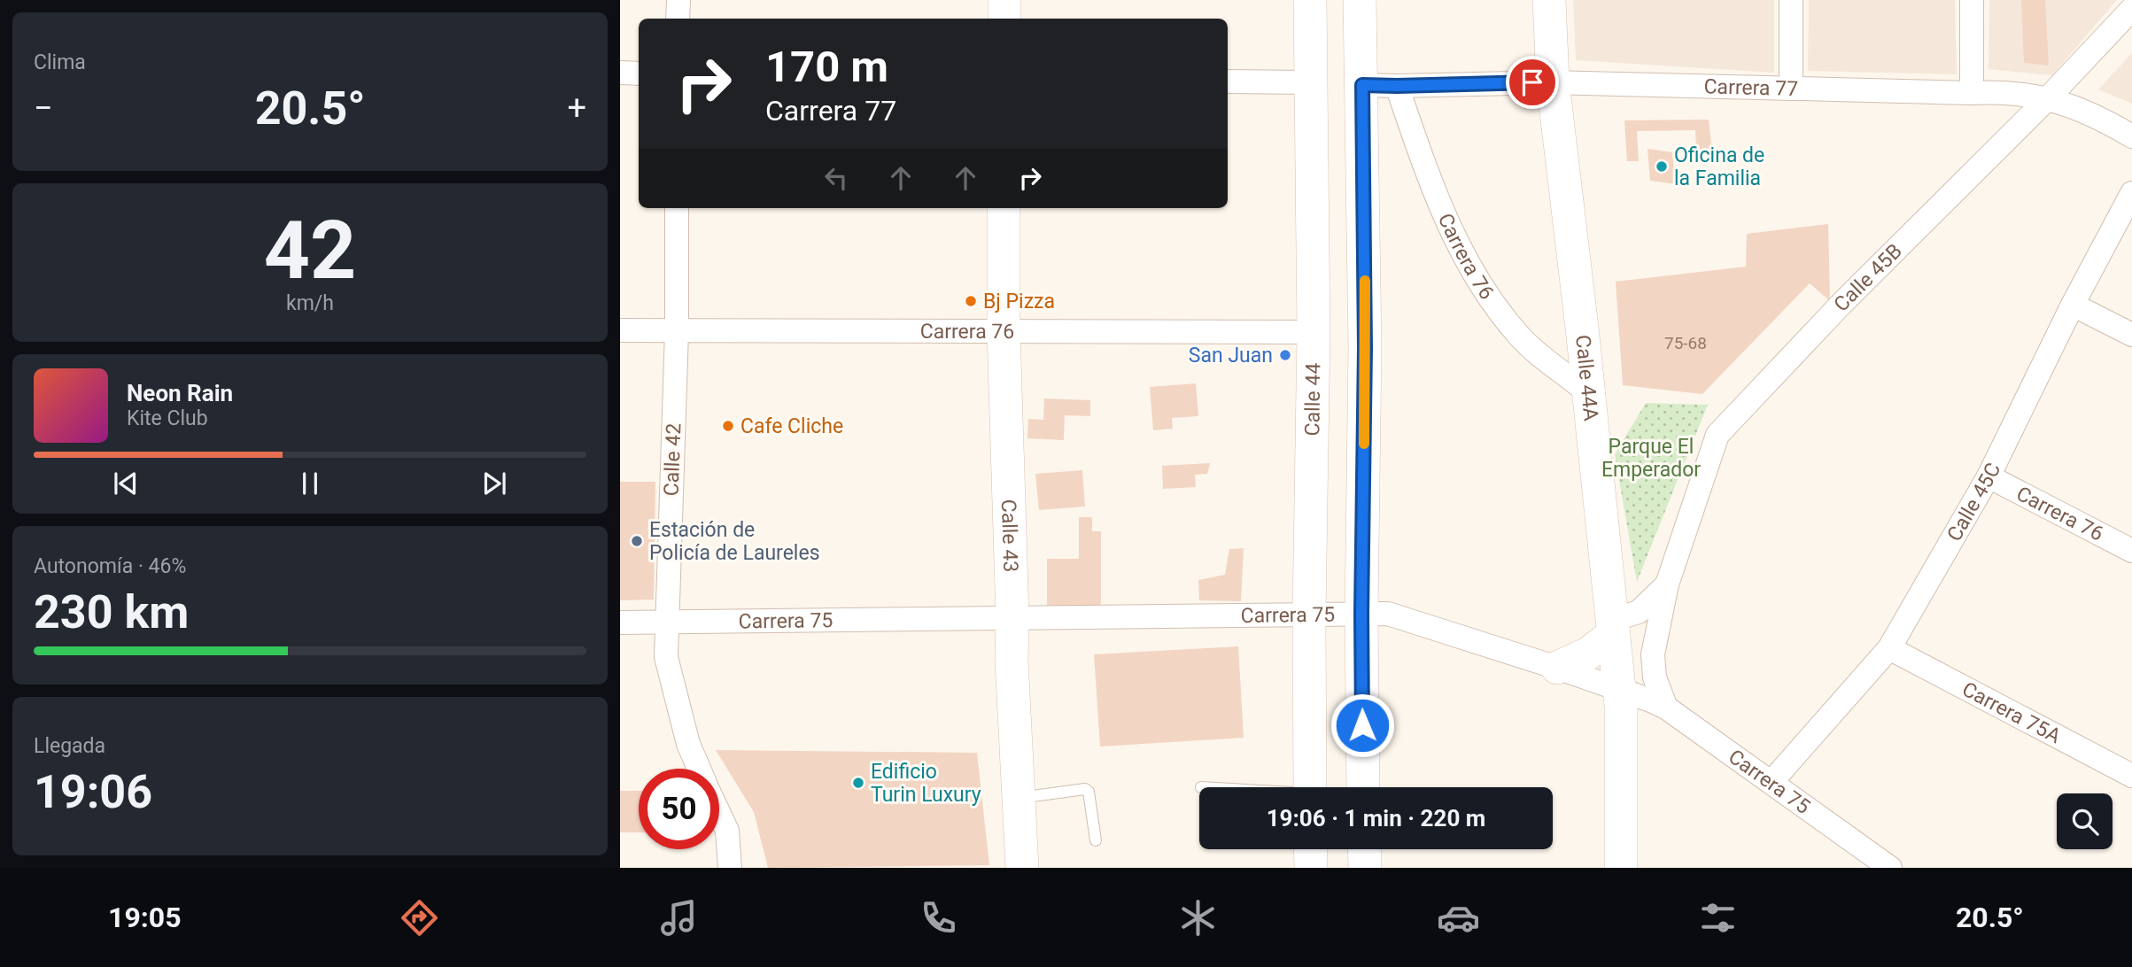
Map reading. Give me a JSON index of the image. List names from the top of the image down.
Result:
{
  "streets": {
    "main road": ["Calle 44A", "Calle 44", "Calle 43"],
    "street": [
      "Carrera 77",
      "Carrera 76",
      "Calle 45B",
      "Calle 42",
      "Calle 45C",
      "Carrera 75",
      "Carrera 75A"
    ]
  },
  "crossings": [
    ["Carrera 77", "Carrera 76"],
    ["Carrera 77", "Calle 45B"],
    ["Carrera 77", "Calle 44A"],
    ["Carrera 76", "Calle 44A"],
    ["Carrera 76", "Calle 44"],
    ["Carrera 76", "Calle 42"],
    ["Carrera 76", "Calle 45C"],
    ["Carrera 76", "Calle 43"],
    ["Calle 45B", "Calle 44A"],
    ["Calle 45B", "Carrera 75"],
    ["Calle 44A", "Carrera 75"],
    ["Calle 44", "Carrera 75"],
    ["Calle 42", "Carrera 75"],
    ["Calle 45C", "Carrera 75"],
    ["Calle 45C", "Carrera 75A"],
    ["Calle 43", "Carrera 75"]
  ],
  "parks": ["Parque El Emperador"],
  "places": [
    "Oficina de la Familia",
    "Bj Pizza",
    "San Juan",
    "Cafe Cliche",
    "Estación de Policía de Laureles",
    "Edificio Turin Luxury"
  ],
  "house_numbers": ["75-68"],
  "page": {
    "tile": [
      "Clima",
      ["42", "km/h"],
      ["Autonomía · 46%", "230 km"],
      ["Llegada", "19:06"]
    ],
    "turn": ["170 m", "Carrera 77"],
    "heat": ["−", "20.5°", "+"],
    "song": ["Neon Rain", "Kite Club"],
    "limit": "50",
    "trip": "19:06 · 1 min · 220 m",
    "tabs": ["19:05", "20.5°"]
  }
}
